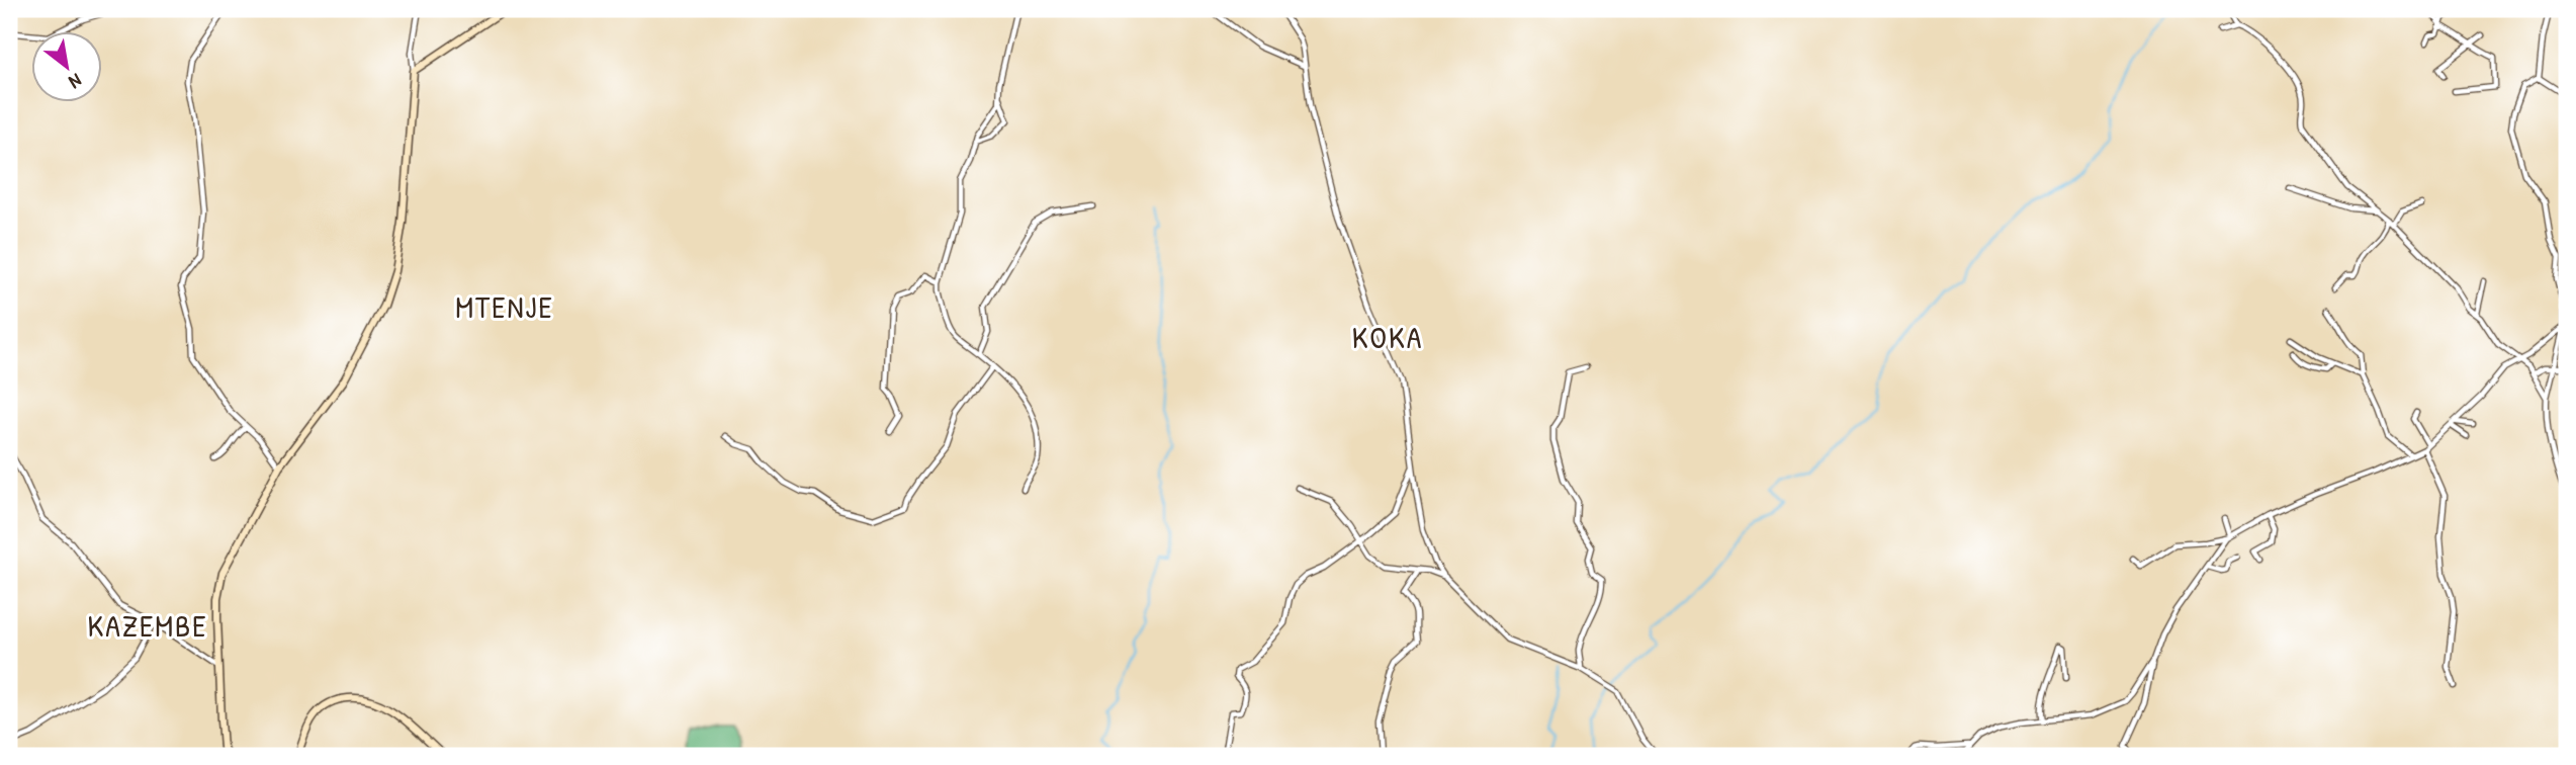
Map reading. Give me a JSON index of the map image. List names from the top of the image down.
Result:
{
  "districts": ["MTENJE", "KOKA", "KAZEMBE"],
  "north": "bottom right"
}
